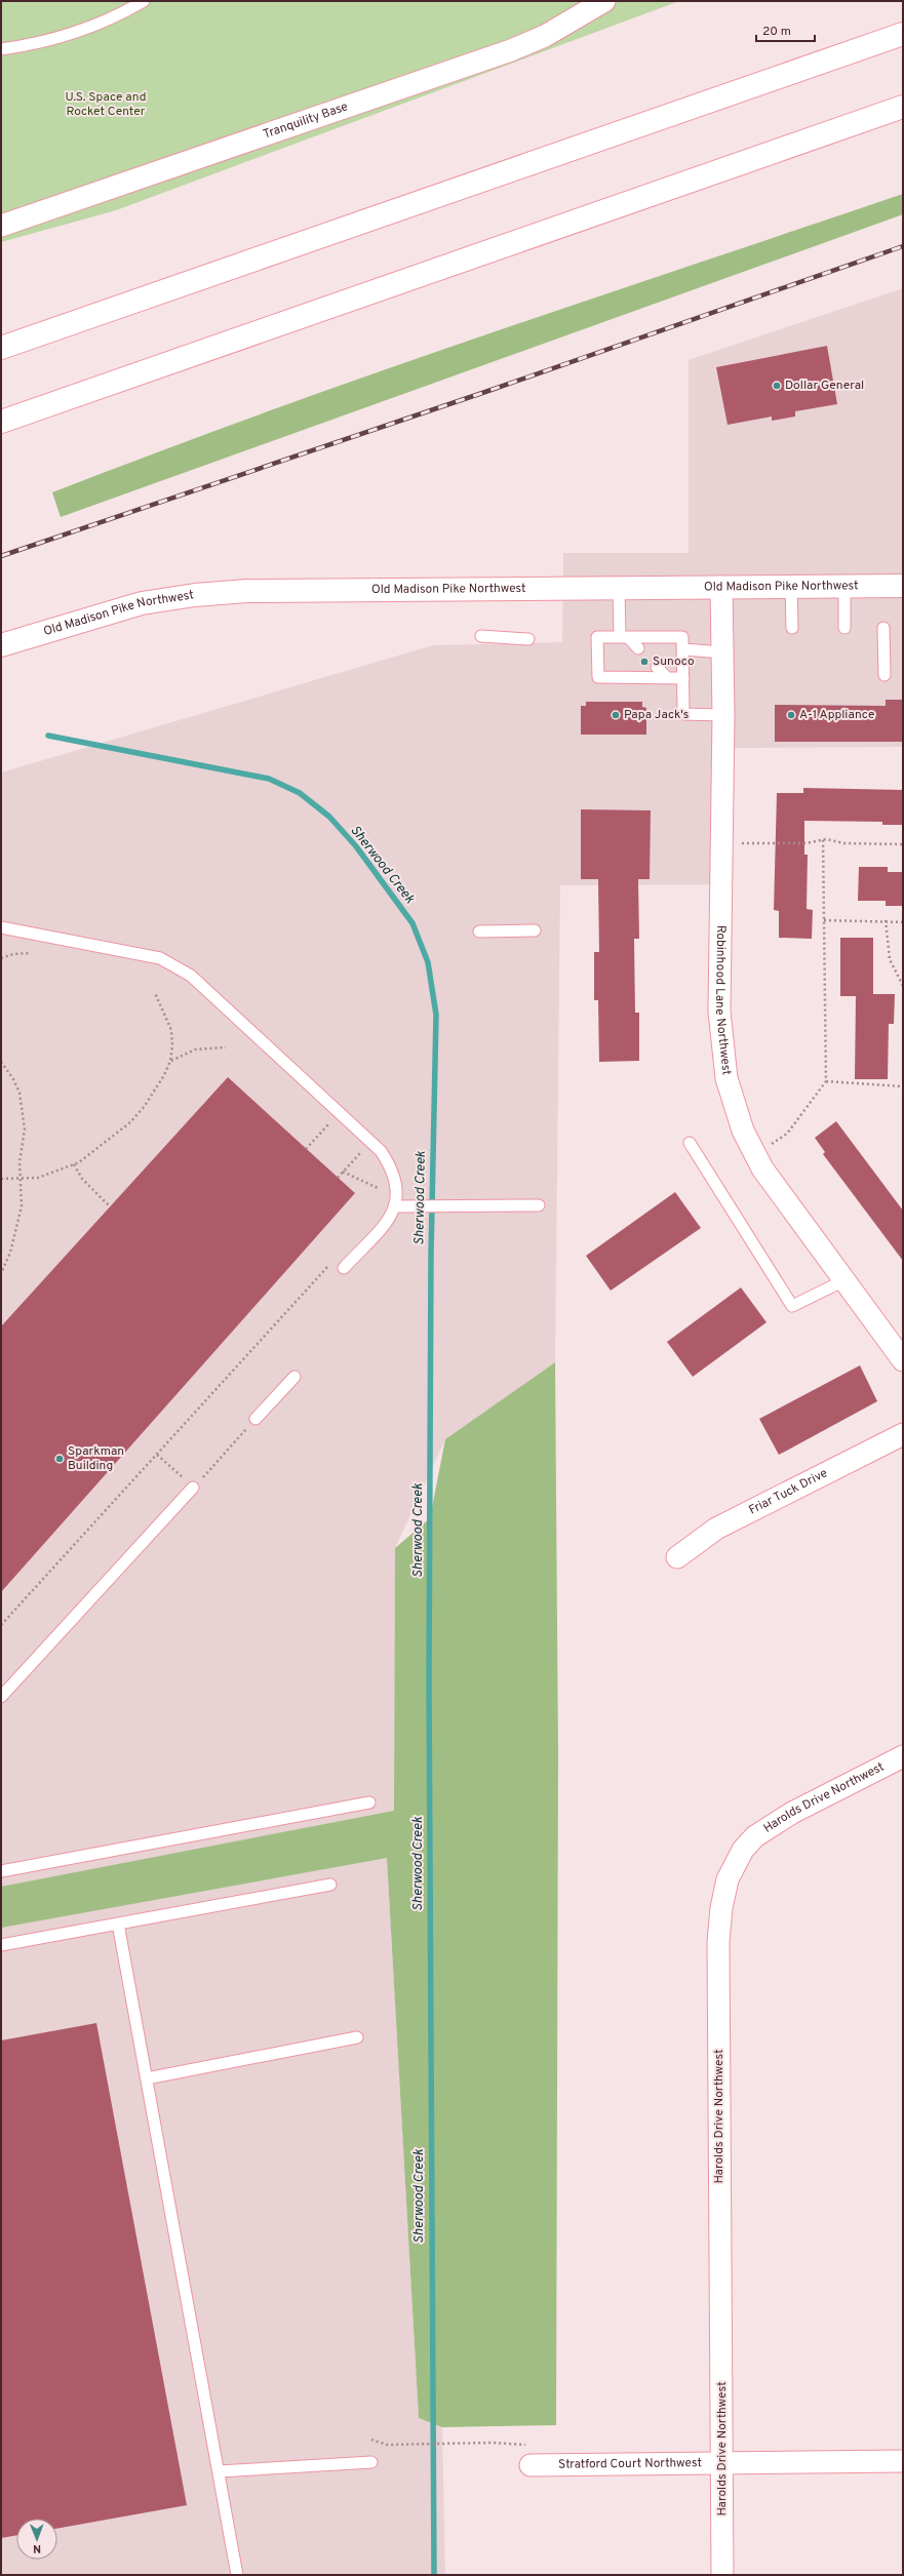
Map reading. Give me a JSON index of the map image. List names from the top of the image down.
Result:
{
  "streets": {
    "main road": ["Old Madison Pike Northwest"],
    "street": [
      "Tranquility Base",
      "Robinhood Lane Northwest",
      "Friar Tuck Drive",
      "Harolds Drive Northwest",
      "Stratford Court Northwest"
    ]
  },
  "crossings": [
    ["Old Madison Pike Northwest", "Robinhood Lane Northwest"],
    ["Harolds Drive Northwest", "Stratford Court Northwest"]
  ],
  "water": ["Sherwood Creek"],
  "parks": ["U.S. Space and Rocket Center"],
  "places": [
    "Dollar General",
    "Sunoco",
    "Papa Jack's",
    "A-1 Appliance",
    "Sparkman Building"
  ],
  "scale_bar": "20 m",
  "north": "bottom"
}
